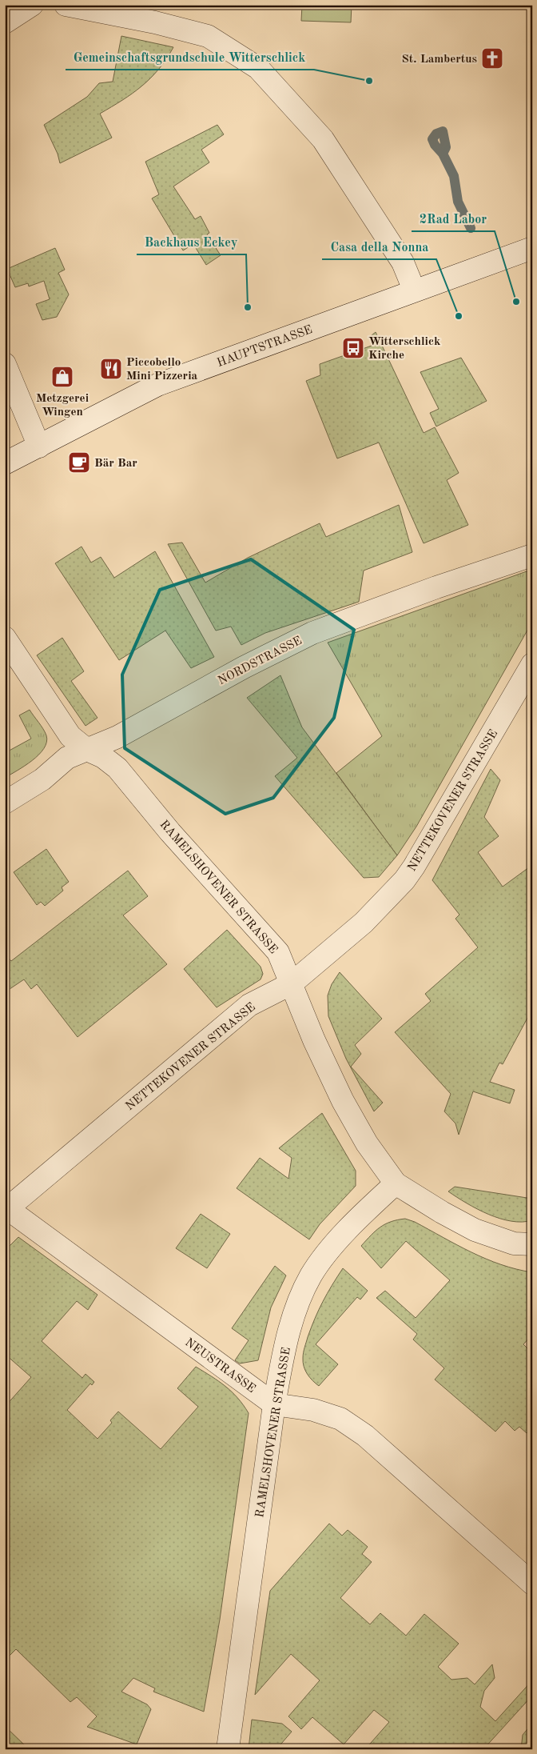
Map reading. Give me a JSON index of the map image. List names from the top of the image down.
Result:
{
  "streets": {
    "street": [
      "HAUPTSTRASSE",
      "NORDSTRASSE",
      "NETTEKOVENER STRASSE",
      "RAMELSHOVENER STRASSE",
      "NEUSTRASSE"
    ]
  },
  "crossings": [
    ["NORDSTRASSE", "RAMELSHOVENER STRASSE"],
    ["NETTEKOVENER STRASSE", "RAMELSHOVENER STRASSE"],
    ["NETTEKOVENER STRASSE", "NEUSTRASSE"],
    ["RAMELSHOVENER STRASSE", "NEUSTRASSE"]
  ],
  "places": {
    "church": ["St. Lambertus"],
    "other": [
      "Gemeinschaftsgrundschule Witterschlick",
      "2Rad Labor",
      "Backhaus Eckey",
      "Casa della Nonna"
    ],
    "bus stop": ["Witterschlick Kirche"],
    "restaurant": ["Piccobello Mini Pizzeria"],
    "shop": ["Metzgerei Wingen"],
    "cafe": ["Bär Bar"]
  }
}
